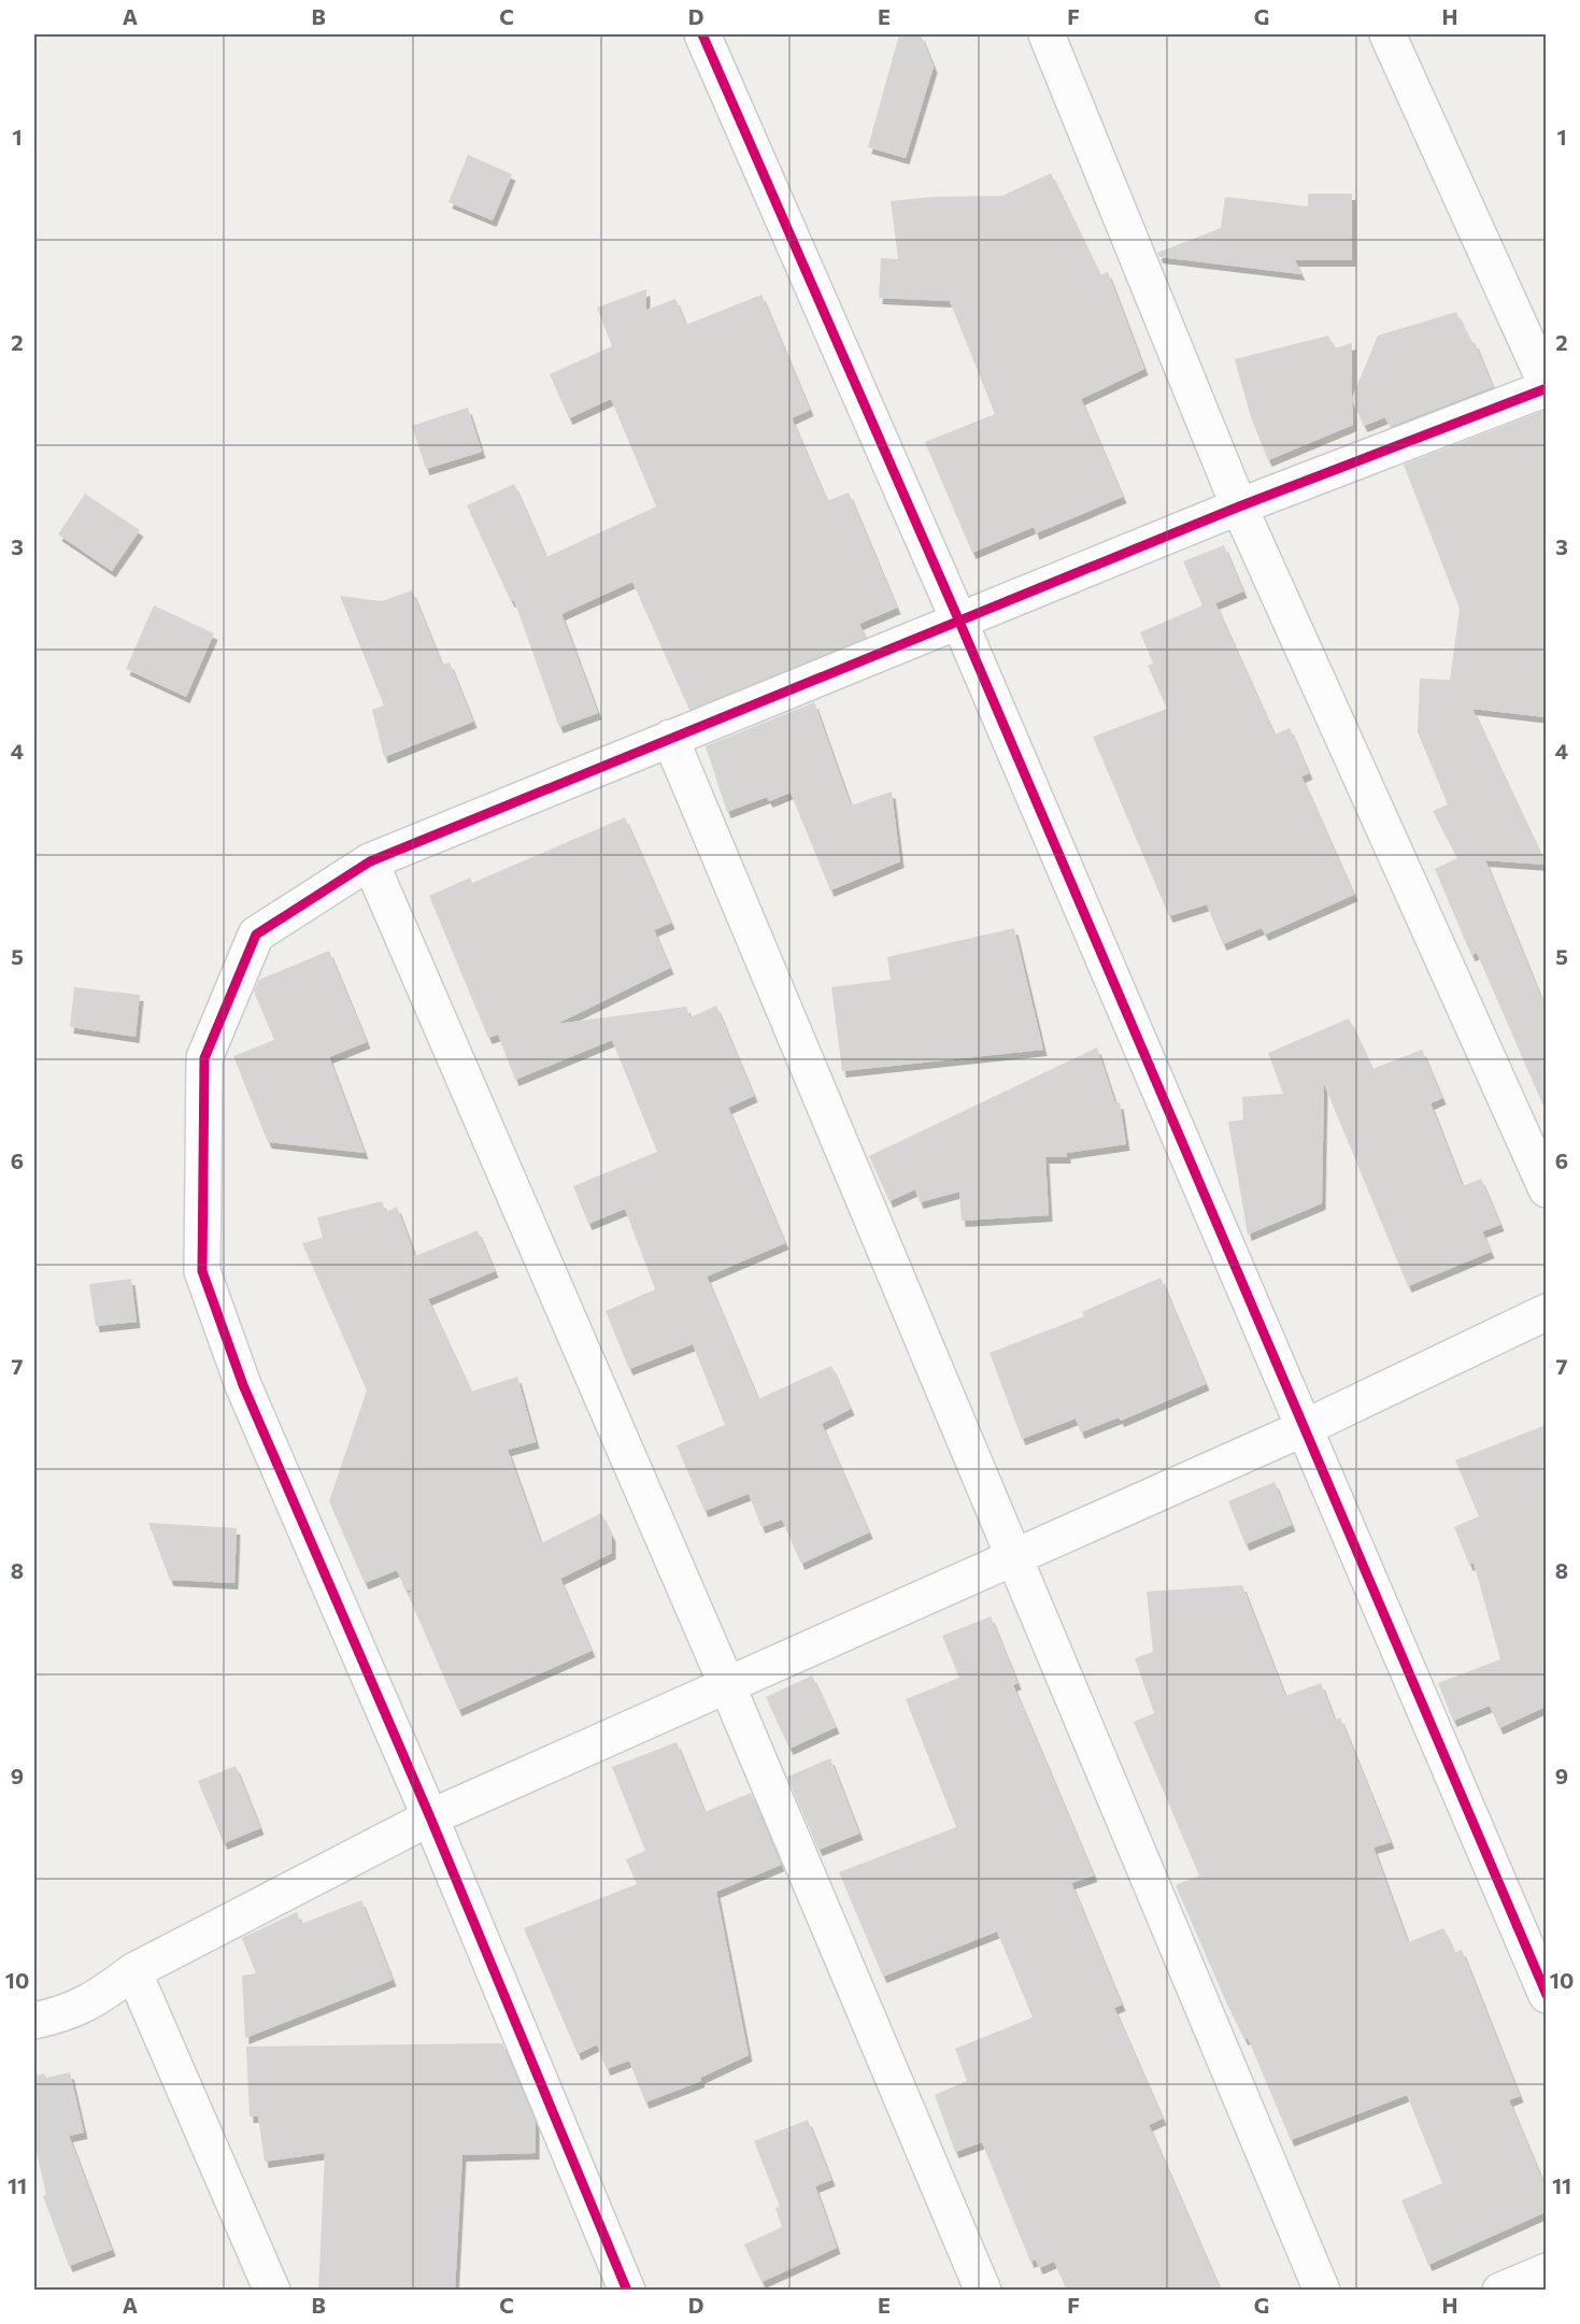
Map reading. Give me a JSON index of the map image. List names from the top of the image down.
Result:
{
  "grid": {
    "columns": [
      "A",
      "B",
      "C",
      "D",
      "E",
      "F",
      "G",
      "H"
    ],
    "rows": [
      "1",
      "2",
      "3",
      "4",
      "5",
      "6",
      "7",
      "8",
      "9",
      "10",
      "11"
    ]
  }
}
